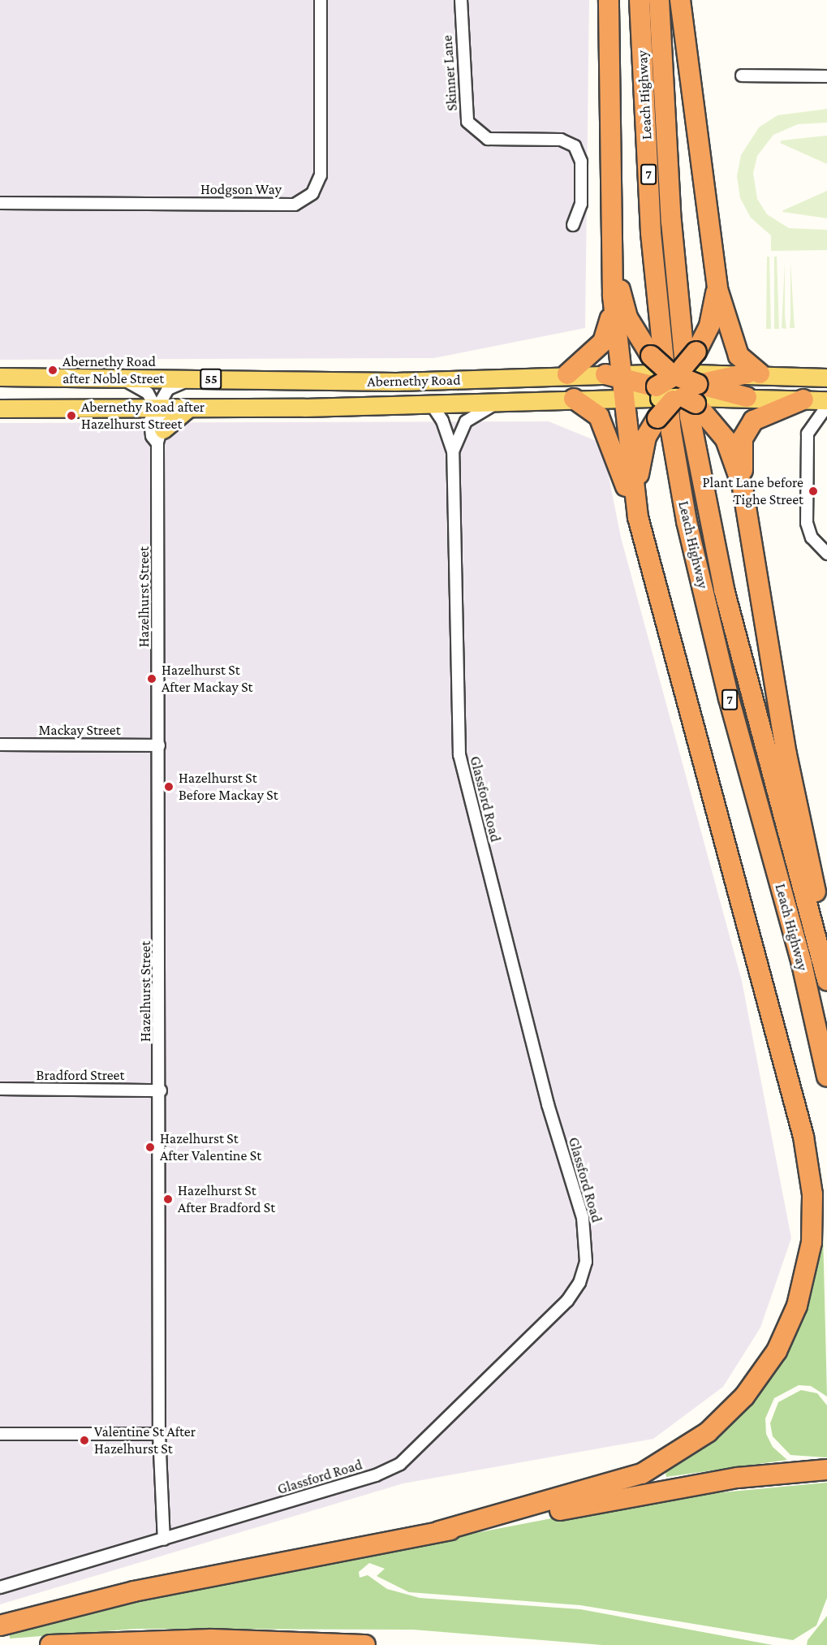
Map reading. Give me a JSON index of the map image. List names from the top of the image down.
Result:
{
  "streets": {
    "highway": ["Leach Highway", "7"],
    "main road": ["55", "Abernethy Road"],
    "street": [
      "Skinner Lane",
      "Hodgson Way",
      "Hazelhurst Street",
      "Mackay Street",
      "Glassford Road",
      "Bradford Street"
    ]
  },
  "crossings": [
    ["Abernethy Road", "Hazelhurst Street"],
    ["Abernethy Road", "Glassford Road"],
    ["Hazelhurst Street", "Mackay Street"],
    ["Hazelhurst Street", "Glassford Road"],
    ["Hazelhurst Street", "Bradford Street"]
  ],
  "places": [
    "Abernethy Road after Noble Street",
    "Abernethy Road after Hazelhurst Street",
    "Plant Lane before Tighe Street",
    "Hazelhurst St After Mackay St",
    "Hazelhurst St Before Mackay St",
    "Hazelhurst St After Valentine St",
    "Hazelhurst St After Bradford St",
    "Valentine St After Hazelhurst St"
  ]
}
